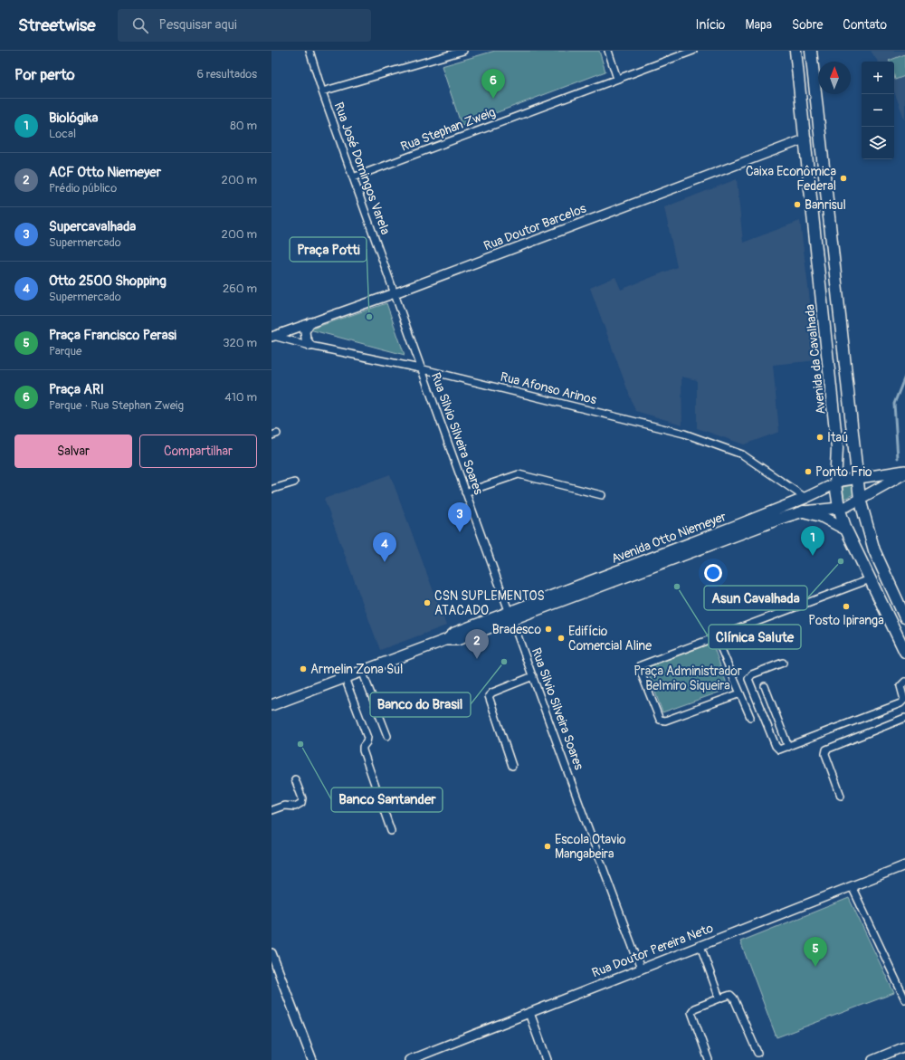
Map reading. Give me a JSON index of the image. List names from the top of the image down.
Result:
{
  "streets": {
    "main road": ["Avenida da Cavalhada", "Avenida Otto Niemeyer"],
    "street": [
      "Rua Stephan Zweig",
      "Rua José Domingos Varela",
      "Rua Doutor Barcelos",
      "Rua Afonso Arinos",
      "Rua Silvio Silveira Soares",
      "Rua Doutor Pereira Neto"
    ]
  },
  "crossings": [
    ["Rua Stephan Zweig", "Rua José Domingos Varela"],
    ["Rua José Domingos Varela", "Rua Doutor Barcelos"],
    ["Rua José Domingos Varela", "Rua Silvio Silveira Soares"],
    ["Rua Doutor Barcelos", "Avenida da Cavalhada"],
    ["Rua Doutor Barcelos", "Rua Afonso Arinos"],
    ["Rua Doutor Barcelos", "Rua Silvio Silveira Soares"],
    ["Avenida da Cavalhada", "Avenida Otto Niemeyer"],
    ["Rua Afonso Arinos", "Rua Silvio Silveira Soares"],
    ["Rua Afonso Arinos", "Avenida Otto Niemeyer"],
    ["Rua Silvio Silveira Soares", "Avenida Otto Niemeyer"],
    ["Rua Silvio Silveira Soares", "Rua Doutor Pereira Neto"]
  ],
  "parks": ["Praça Administrador Belmiro Siqueira"],
  "places": [
    "Caixa Econômica Federal",
    "Banrisul",
    "Praça Potti",
    "Itaú",
    "Ponto Frio",
    "Asun Cavalhada",
    "Clínica Salute",
    "CSN SUPLEMENTOS ATACADO",
    "Posto Ipiranga",
    "Bradesco",
    "Edifício Comercial Aline",
    "Banco do Brasil",
    "Armelin Zona Sul",
    "Banco Santander",
    "Escola Otavio Mangabeira"
  ],
  "north": "top",
  "page": {
    "header": "Streetwise",
    "search": "Pesquisar aqui",
    "nav": [
      "Início",
      "Mapa",
      "Sobre",
      "Contato"
    ],
    "heading": ["Por perto", "6 resultados"],
    "map_buttons": ["+", "−"],
    "pins": [
      "6",
      "3",
      "1",
      "4",
      "2",
      "5"
    ],
    "list": [
      {
        "mark": "1",
        "name": "Biológika",
        "note": "Local",
        "value": "80 m"
      },
      {
        "mark": "2",
        "name": "ACF Otto Niemeyer",
        "note": "Prédio público",
        "value": "200 m"
      },
      {
        "mark": "3",
        "name": "Supercavalhada",
        "note": "Supermercado",
        "value": "200 m"
      },
      {
        "mark": "4",
        "name": "Otto 2500 Shopping",
        "note": "Supermercado",
        "value": "260 m"
      },
      {
        "mark": "5",
        "name": "Praça Francisco Perasi",
        "note": "Parque",
        "value": "320 m"
      },
      {
        "mark": "6",
        "name": "Praça ARI",
        "note": "Parque · Rua Stephan Zweig",
        "value": "410 m"
      }
    ],
    "buttons": ["Salvar", "Compartilhar"]
  }
}
